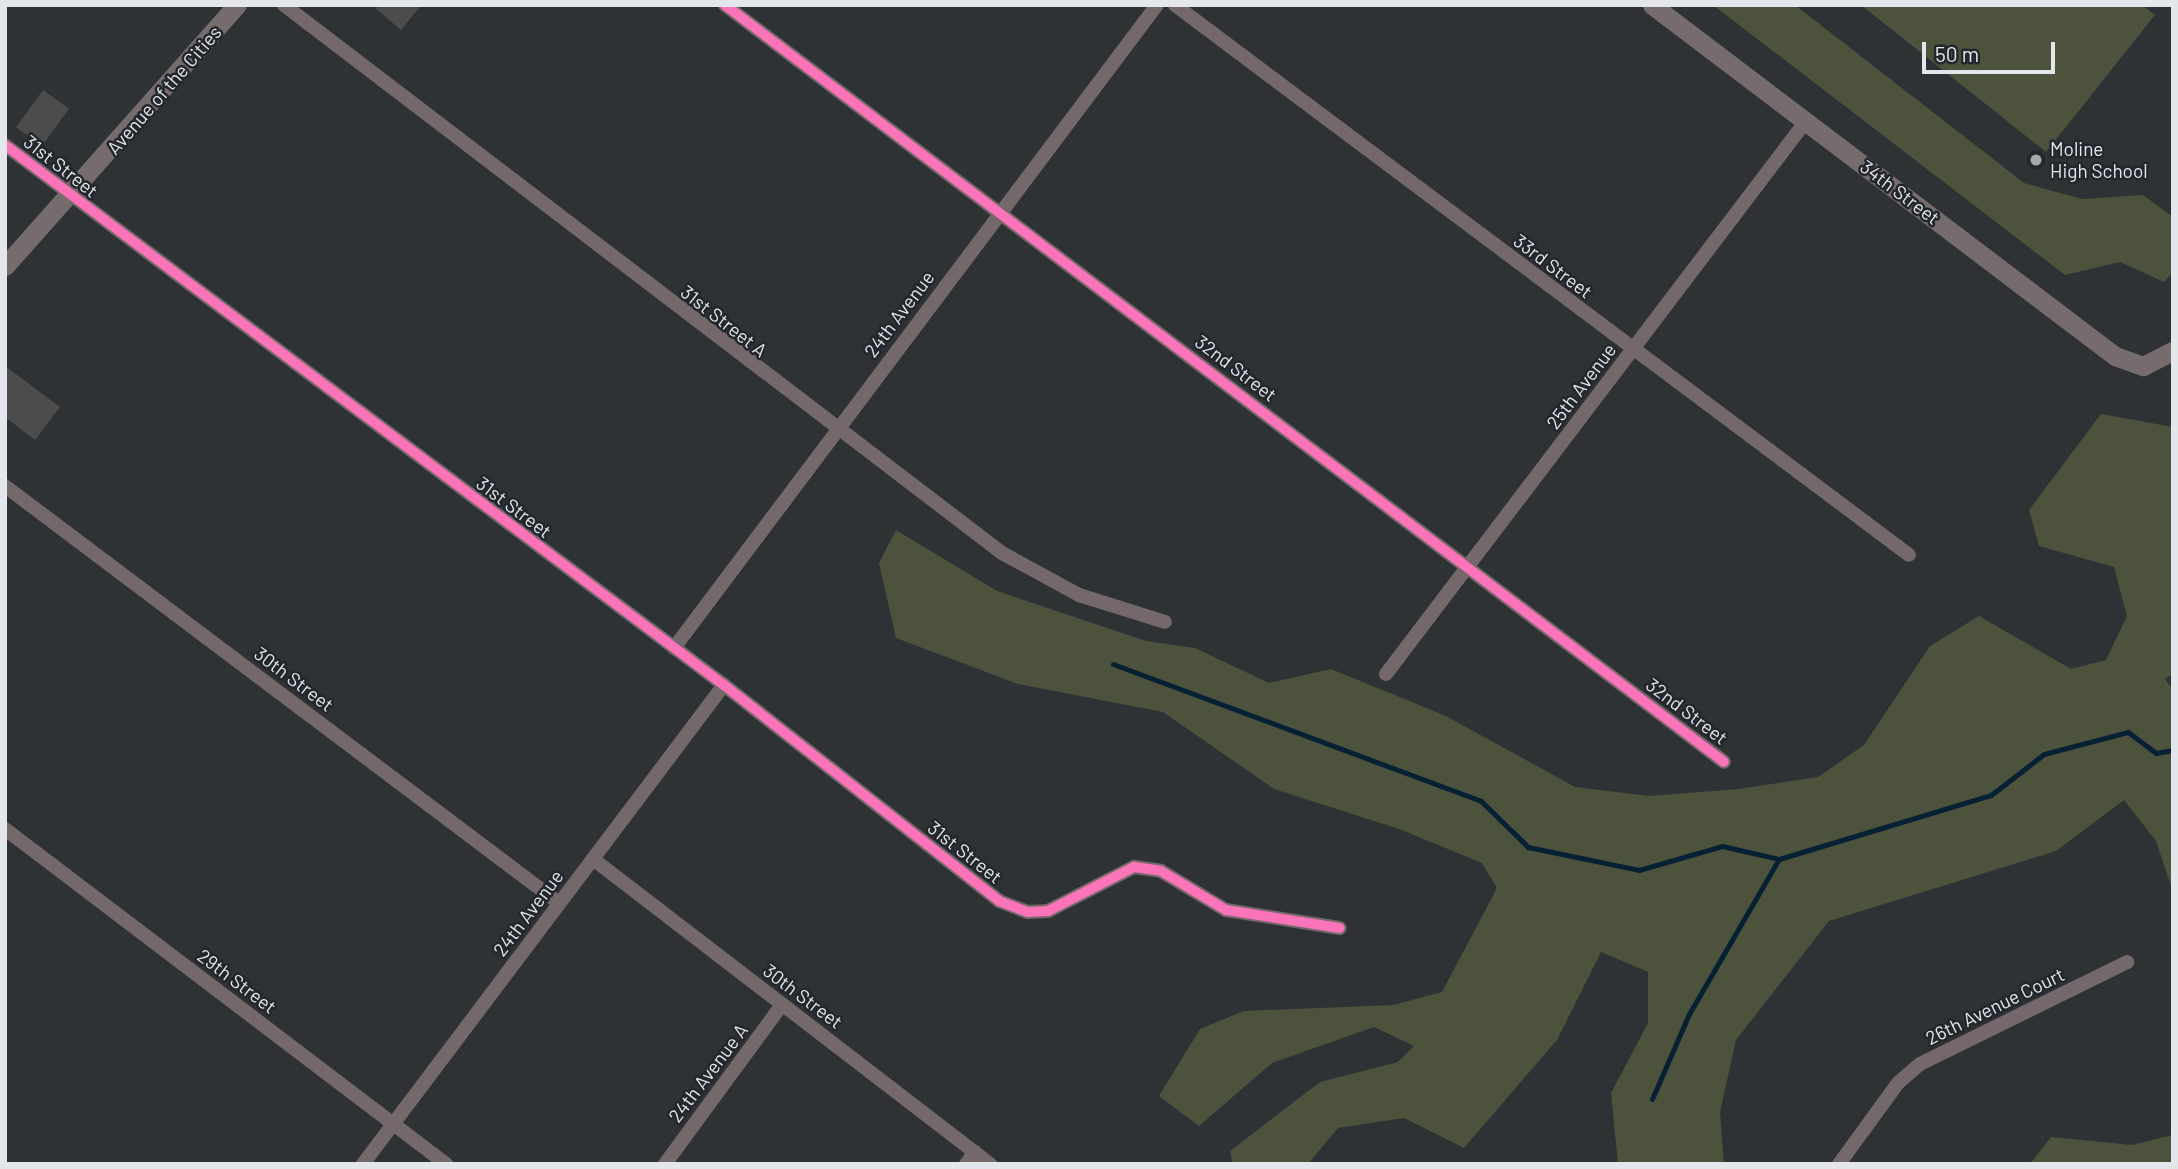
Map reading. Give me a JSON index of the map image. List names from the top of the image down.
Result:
{
  "streets": {
    "street": [
      "Avenue of the Cities",
      "31st Street",
      "34th Street",
      "33rd Street",
      "24th Avenue",
      "31st Street A",
      "32nd Street",
      "25th Avenue",
      "30th Street",
      "29th Street",
      "26th Avenue Court",
      "24th Avenue A"
    ]
  },
  "crossings": [
    ["Avenue of the Cities", "31st Street"],
    ["31st Street", "24th Avenue"],
    ["34th Street", "25th Avenue"],
    ["33rd Street", "25th Avenue"],
    ["24th Avenue", "31st Street A"],
    ["24th Avenue", "32nd Street"],
    ["24th Avenue", "30th Street"],
    ["24th Avenue", "29th Street"],
    ["32nd Street", "25th Avenue"],
    ["30th Street", "24th Avenue A"]
  ],
  "places": ["Moline High School"],
  "scale_bar": "50 m"
}
